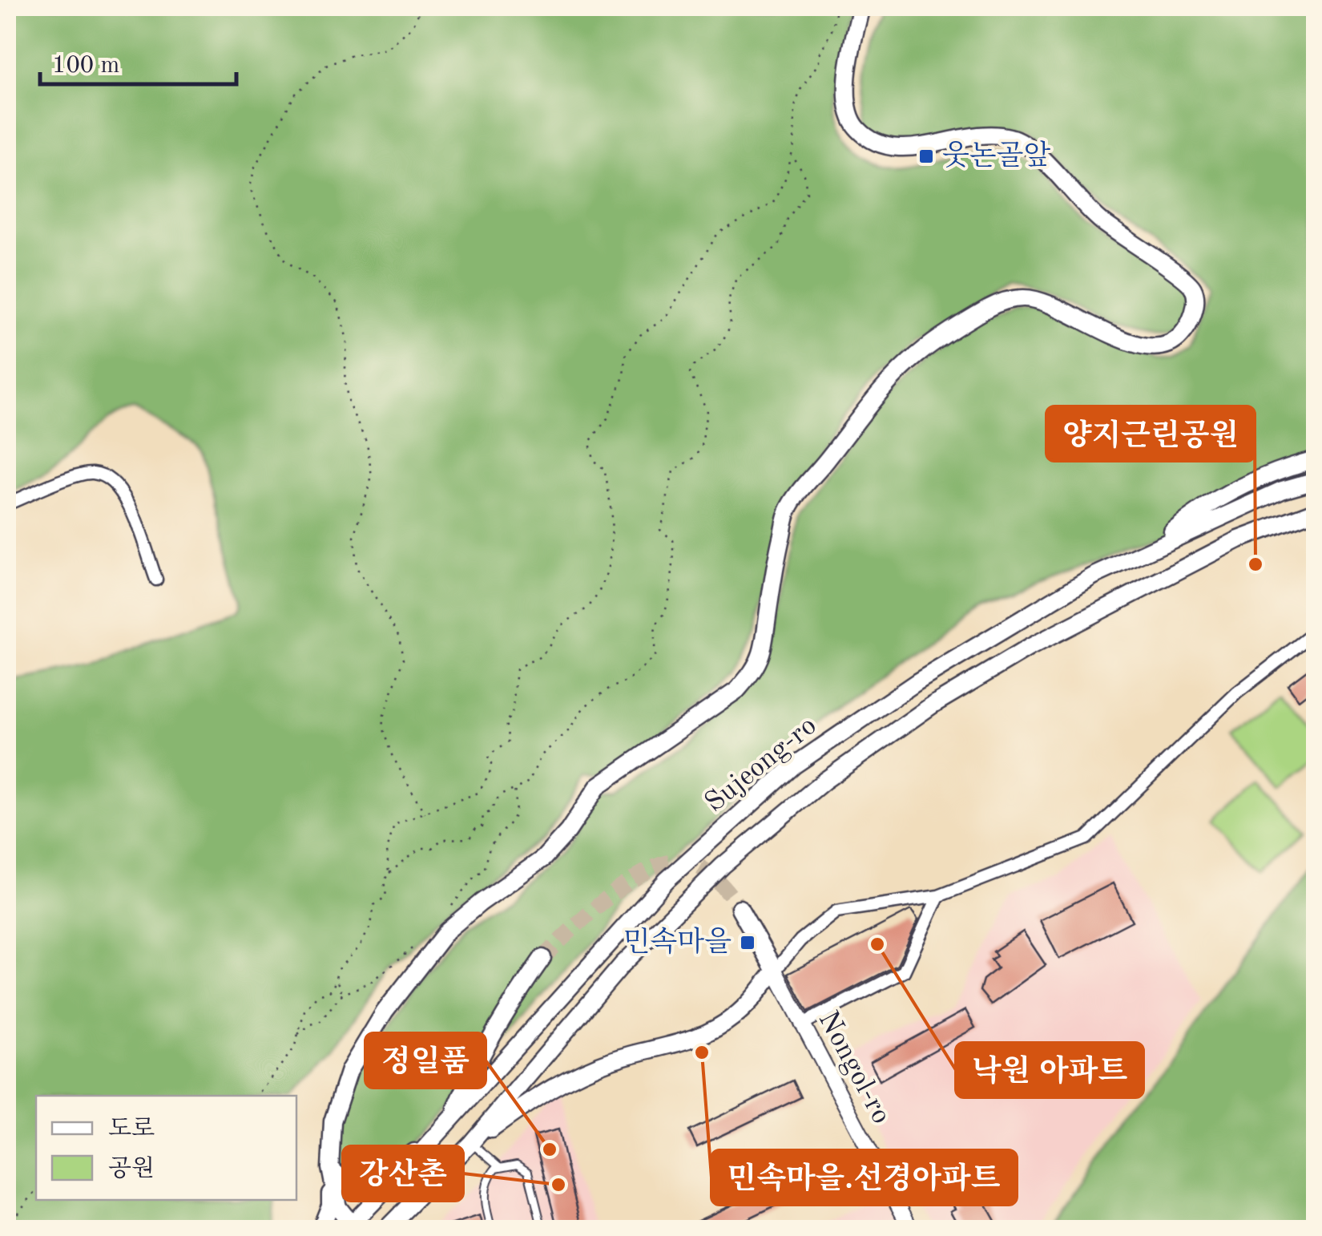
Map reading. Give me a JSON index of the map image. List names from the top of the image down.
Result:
{
  "streets": {
    "main road": ["Sujeong-ro"],
    "street": ["Nongol-ro"]
  },
  "places": {
    "transit": ["웃논골앞", "민속마을"],
    "other": [
      "양지근린공원",
      "낙원 아파트",
      "민속마을.선경아파트",
      "정일품",
      "강산촌"
    ]
  },
  "legend": ["도로", "공원"],
  "scale_bar": "100 m"
}
